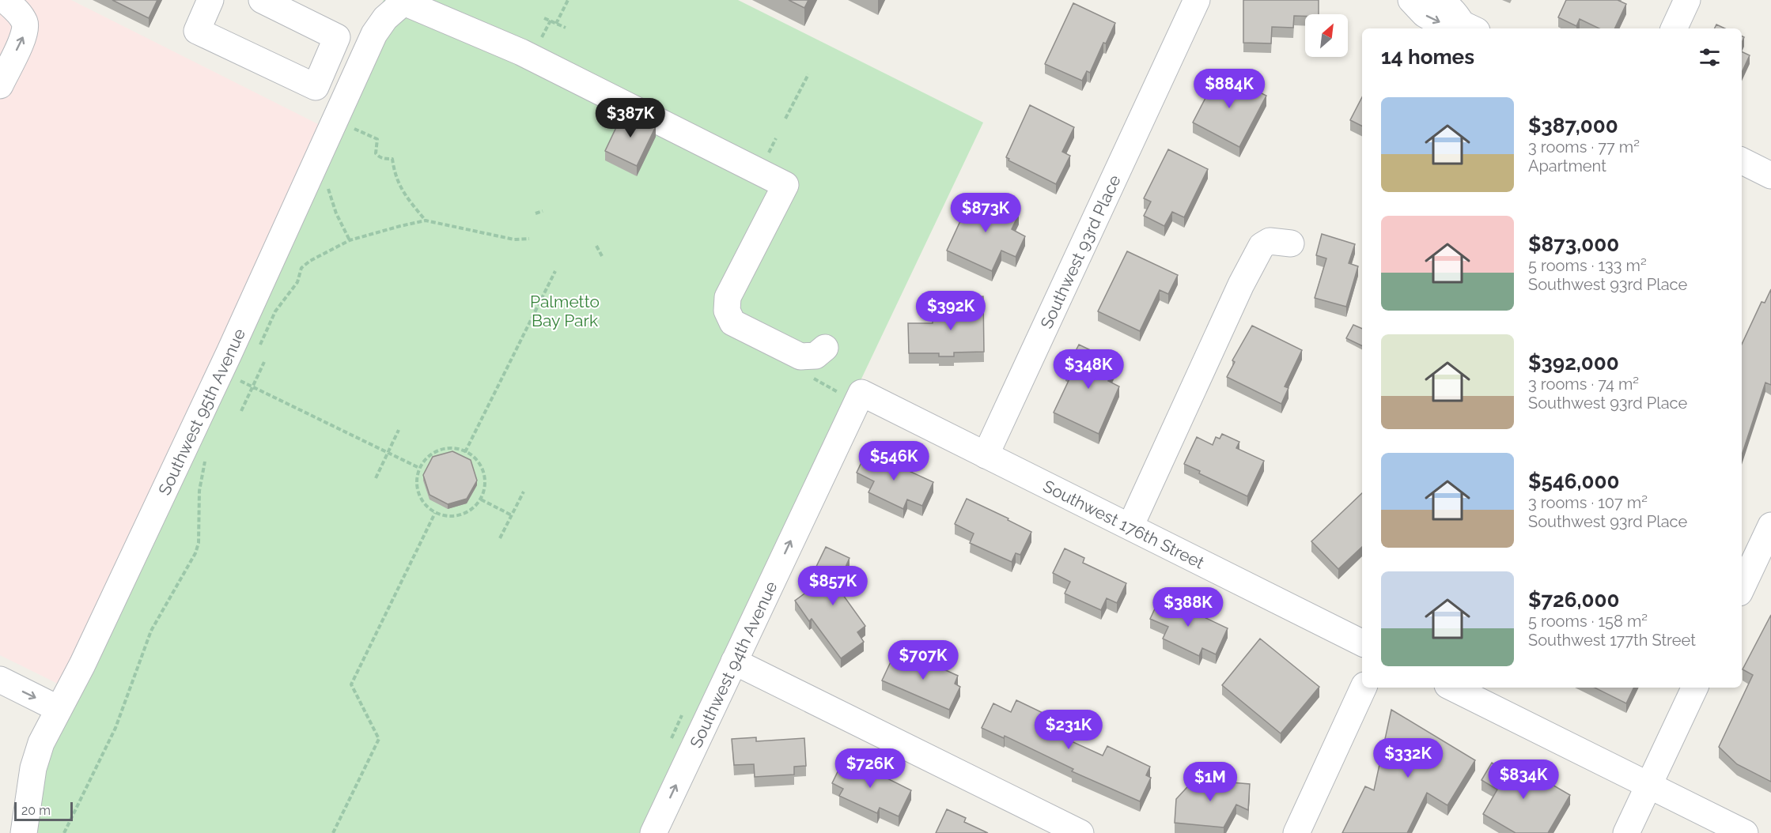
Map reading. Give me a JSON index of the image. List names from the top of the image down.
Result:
{
  "streets": {
    "street": [
      "Southwest 93rd Place",
      "Southwest 95th Avenue",
      "Southwest 176th Street",
      "Southwest 94th Avenue"
    ]
  },
  "crossings": [
    ["Southwest 93rd Place", "Southwest 176th Street"]
  ],
  "one_way": ["Southwest 94th Avenue"],
  "parks": ["Palmetto Bay Park"],
  "scale_bar": "20 m",
  "north": "top right",
  "page": {
    "heading": "14 homes",
    "price": [
      "$884K",
      "$387K",
      "$873K",
      "$392K",
      "$348K",
      "$546K",
      "$857K",
      "$388K",
      "$707K",
      "$231K",
      "$332K",
      "$726K",
      "$834K",
      "$1M"
    ],
    "list": [
      {
        "name": "$387,000",
        "note": "3 rooms · 77 m² · Apartment"
      },
      {
        "name": "$873,000",
        "note": "5 rooms · 133 m² · Southwest 93rd Place"
      },
      {
        "name": "$392,000",
        "note": "3 rooms · 74 m² · Southwest 93rd Place"
      },
      {
        "name": "$546,000",
        "note": "3 rooms · 107 m² · Southwest 93rd Place"
      },
      {
        "name": "$726,000",
        "note": "5 rooms · 158 m² · Southwest 177th Street"
      }
    ],
    "scale": "20 m"
  }
}
